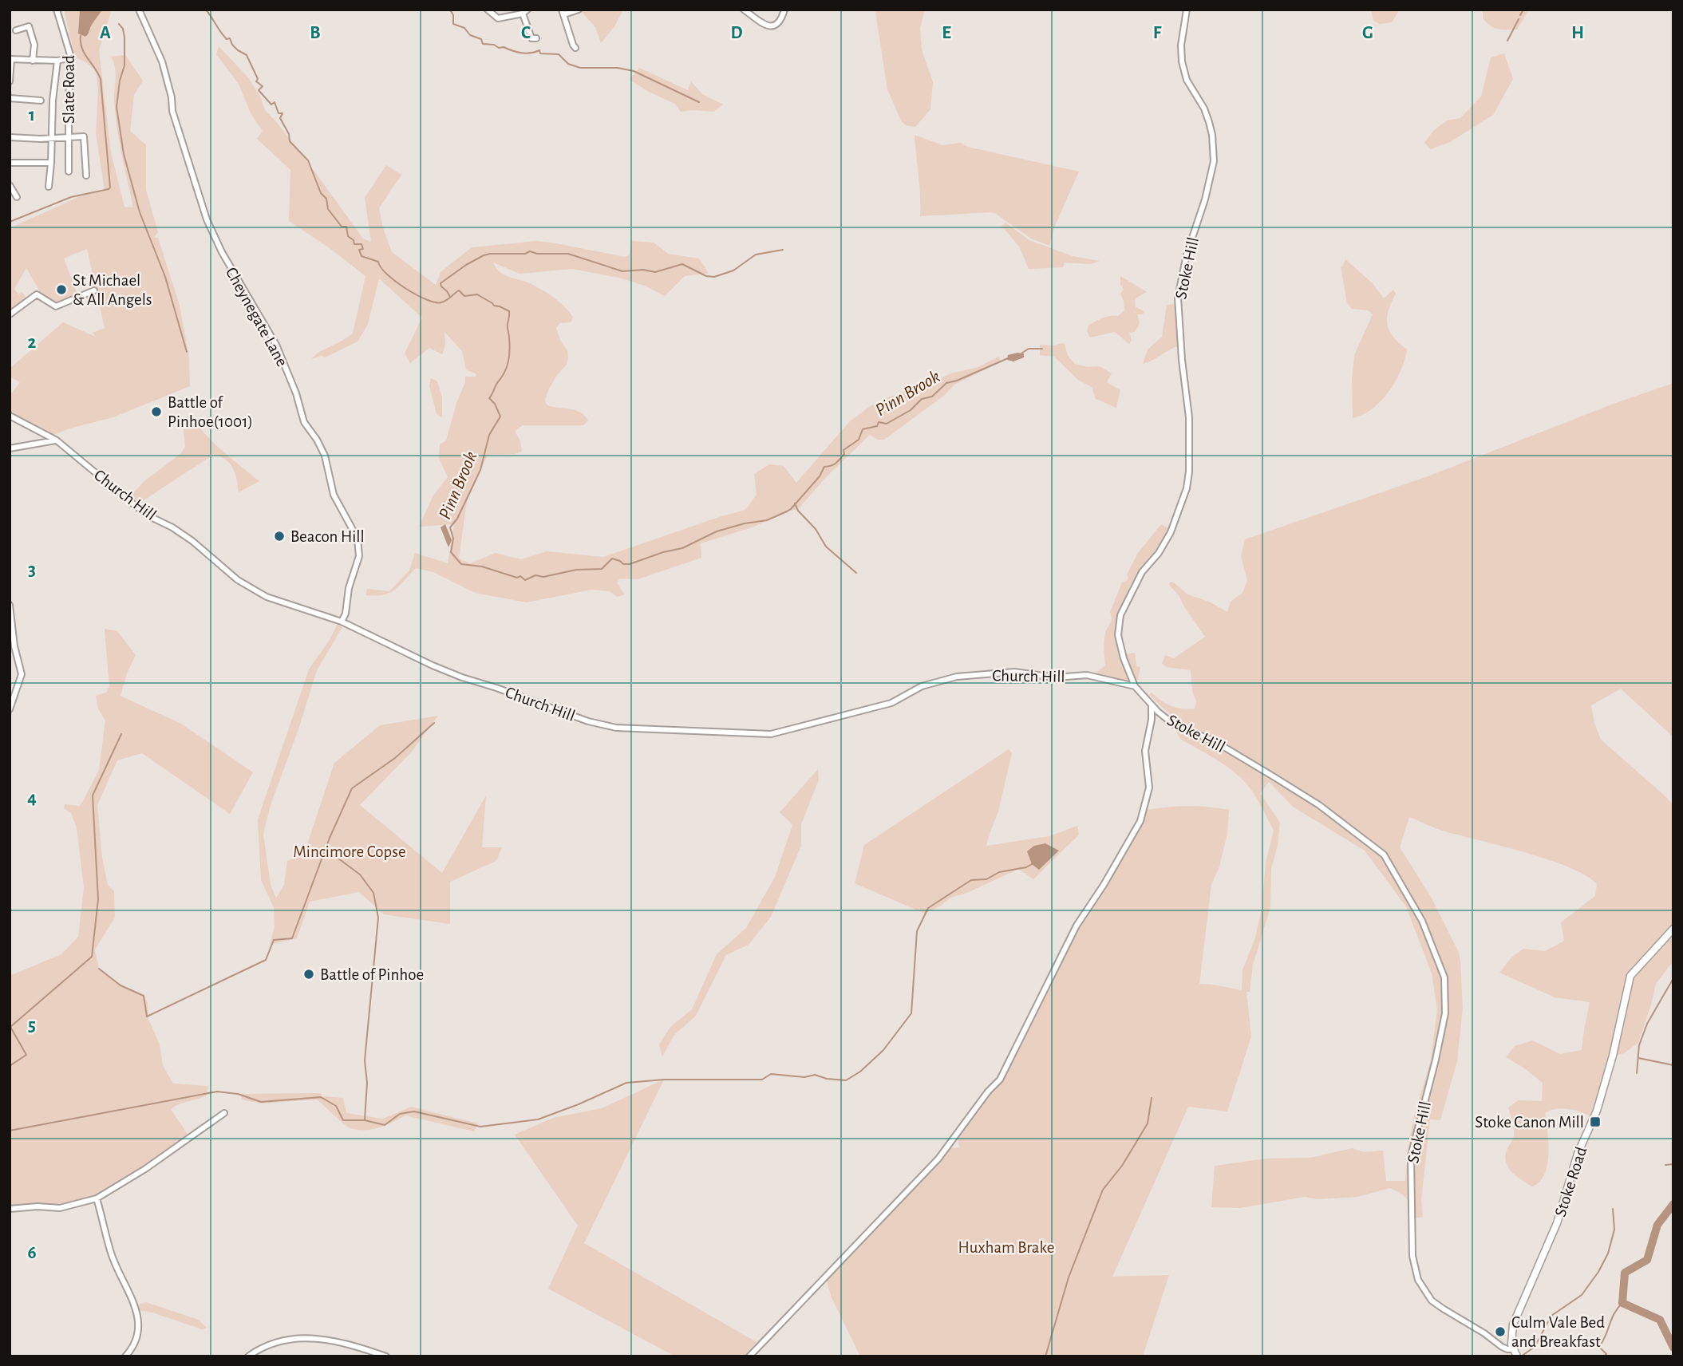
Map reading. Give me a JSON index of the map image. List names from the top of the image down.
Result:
{
  "streets": {
    "main road": ["Stoke Road"],
    "street": [
      "Slate Road",
      "Stoke Hill",
      "Cheynegate Lane",
      "Church Hill"
    ]
  },
  "crossings": [
    ["Stoke Hill", "Church Hill"],
    ["Stoke Hill", "Stoke Road"],
    ["Cheynegate Lane", "Church Hill"]
  ],
  "water": ["Pinn Brook"],
  "parks": ["Mincimore Copse", "Huxham Brake"],
  "places": {
    "other": [
      "St Michael & All Angels",
      "Battle of Pinhoe(1001)",
      "Beacon Hill",
      "Battle of Pinhoe",
      "Culm Vale Bed and Breakfast"
    ],
    "transit": ["Stoke Canon Mill"]
  },
  "grid": {
    "columns": [
      "A",
      "B",
      "C",
      "D",
      "E",
      "F",
      "G",
      "H"
    ],
    "rows": [
      "1",
      "2",
      "3",
      "4",
      "5",
      "6"
    ]
  }
}
